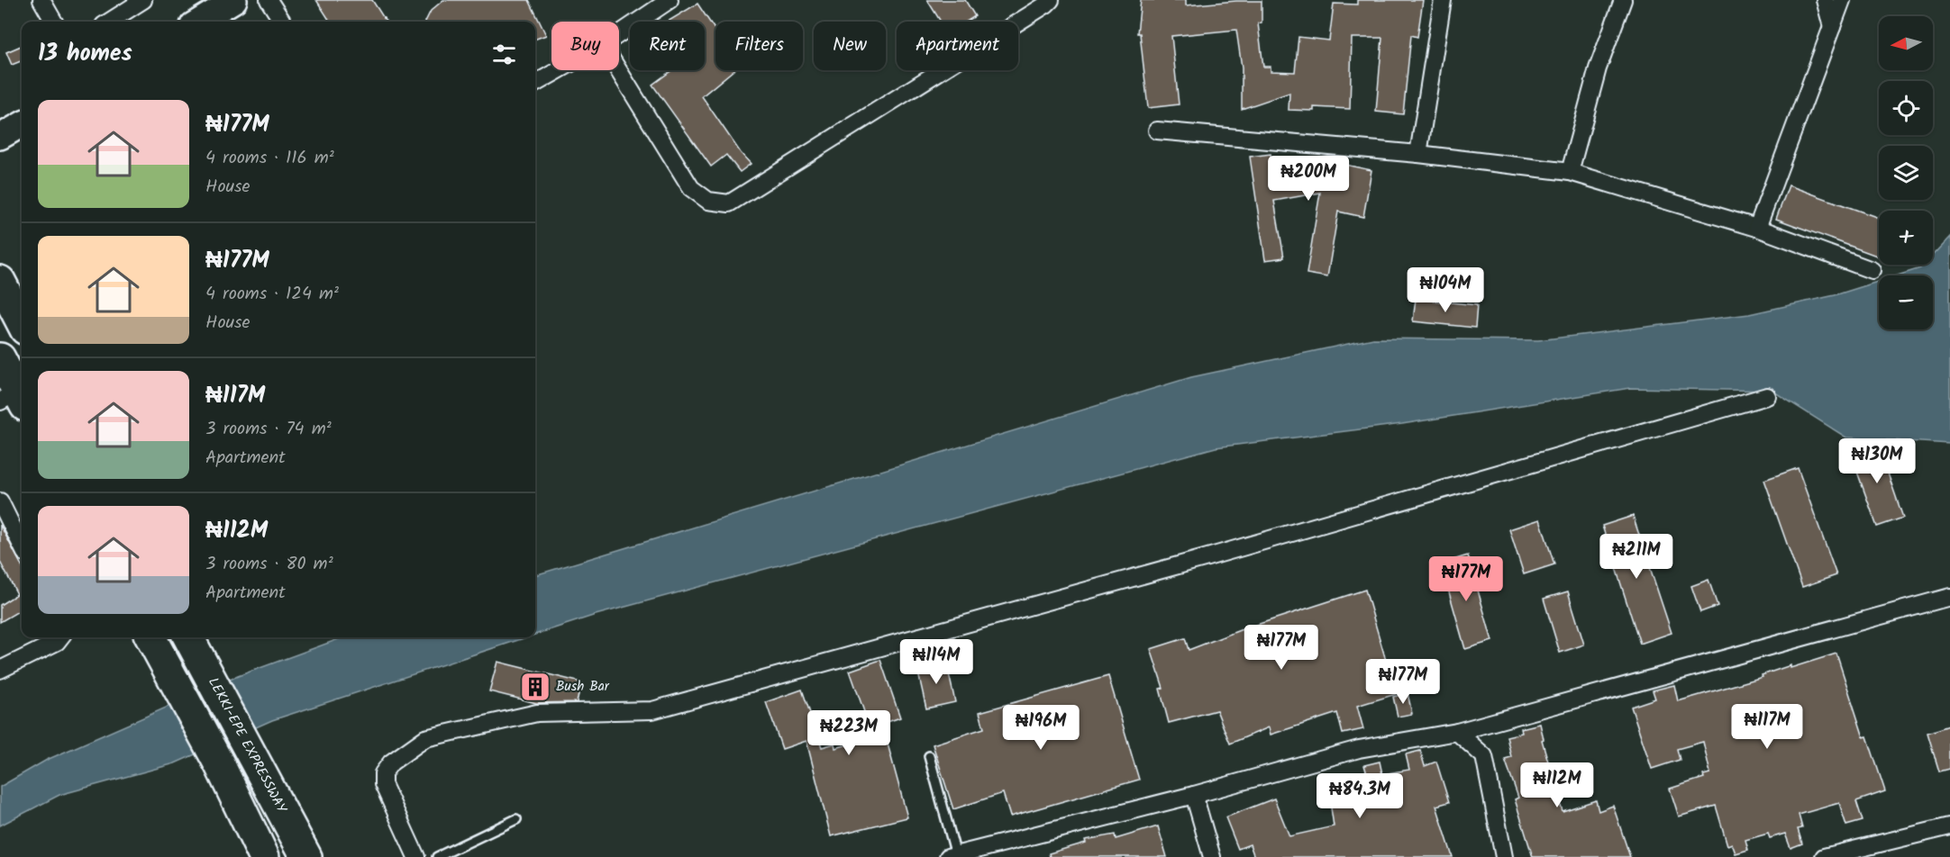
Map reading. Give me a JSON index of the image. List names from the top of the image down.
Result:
{
  "streets": {
    "highway": ["LEKKI-EPE EXPRESSWAY"]
  },
  "places": {
    "building": ["Bush Bar"]
  },
  "north": "left",
  "page": {
    "map_buttons": ["+", "−"],
    "chip": [
      "Buy",
      "Rent",
      "Filters",
      "New",
      "Apartment"
    ],
    "heading": "13 homes",
    "list": [
      {
        "name": "₦177M",
        "note": "4 rooms · 116 m² · House"
      },
      {
        "name": "₦177M",
        "note": "4 rooms · 124 m² · House"
      },
      {
        "name": "₦117M",
        "note": "3 rooms · 74 m² · Apartment"
      },
      {
        "name": "₦112M",
        "note": "3 rooms · 80 m² · Apartment"
      }
    ],
    "price": [
      "₦200M",
      "₦104M",
      "₦130M",
      "₦211M",
      "₦177M",
      "₦177M",
      "₦114M",
      "₦177M",
      "₦117M",
      "₦196M",
      "₦223M",
      "₦112M",
      "₦84.3M"
    ]
  }
}
